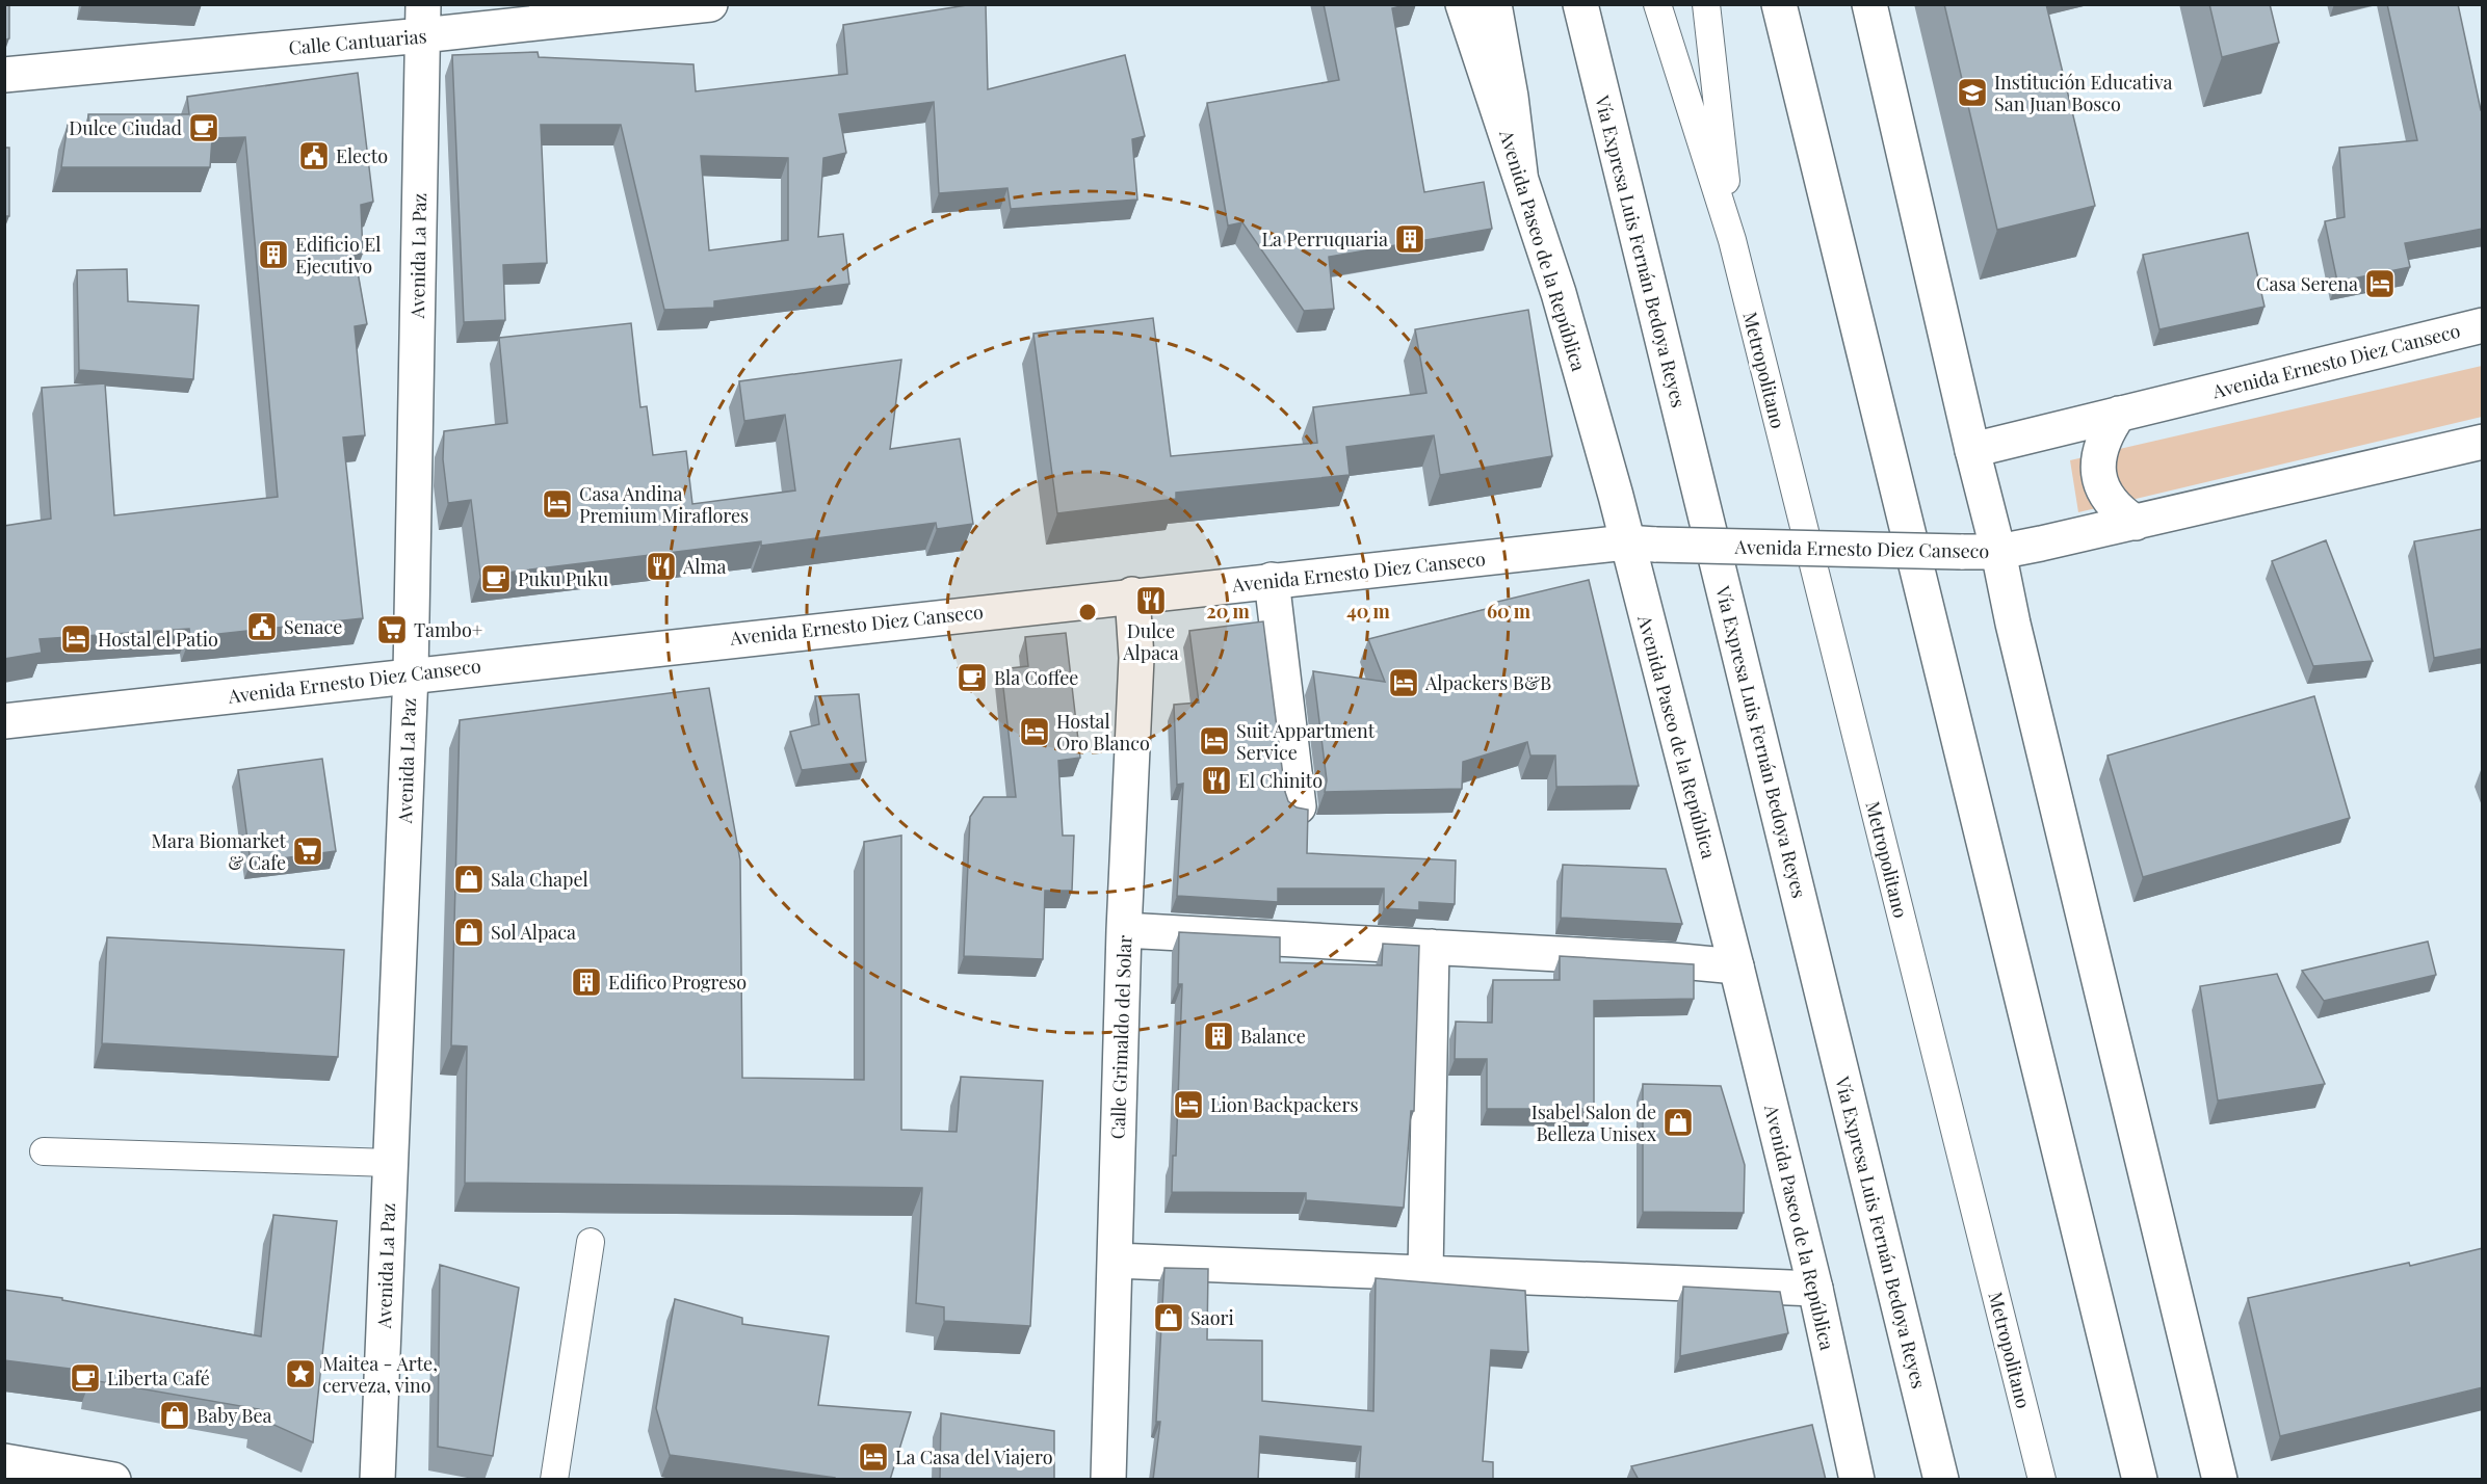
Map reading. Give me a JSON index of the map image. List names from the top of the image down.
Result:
{
  "streets": {
    "main road": [
      "Calle Cantuarias",
      "Avenida Paseo de la República",
      "Vía Expresa Luis Fernán Bedoya Reyes",
      "Avenida La Paz",
      "Avenida Ernesto Diez Canseco",
      "Calle Grimaldo del Solar"
    ],
    "lane": ["Metropolitano"]
  },
  "crossings": [
    ["Calle Cantuarias", "Avenida La Paz"],
    ["Avenida Paseo de la República", "Avenida Ernesto Diez Canseco"],
    ["Avenida La Paz", "Avenida Ernesto Diez Canseco"],
    ["Avenida Ernesto Diez Canseco", "Calle Grimaldo del Solar"]
  ],
  "places": {
    "school or university": ["Institución Educativa San Juan Bosco"],
    "cafe": [
      "Dulce Ciudad",
      "Puku Puku",
      "Bla Coffee",
      "Liberta Café"
    ],
    "public building": ["Electo", "Senace"],
    "building": [
      "La Perruquaria",
      "Edificio El Ejecutivo",
      "Edifico Progreso",
      "Balance"
    ],
    "hotel": [
      "Casa Serena",
      "Casa Andina Premium Miraflores",
      "Hostal el Patio",
      "Alpackers B&B",
      "Hostal Oro Blanco",
      "Suit Appartment Service",
      "Lion Backpackers",
      "La Casa del Viajero"
    ],
    "restaurant": ["Alma", "Dulce Alpaca", "El Chinito"],
    "supermarket": ["Tambo+", "Mara Biomarket & Cafe"],
    "shop": [
      "Sala Chapel",
      "Sol Alpaca",
      "Isabel Salon de Belleza Unisex",
      "Saori",
      "Baby Bea"
    ],
    "place": ["Maitea - Arte, cerveza, vino"]
  },
  "rings": ["20 m", "40 m", "60 m"]
}
